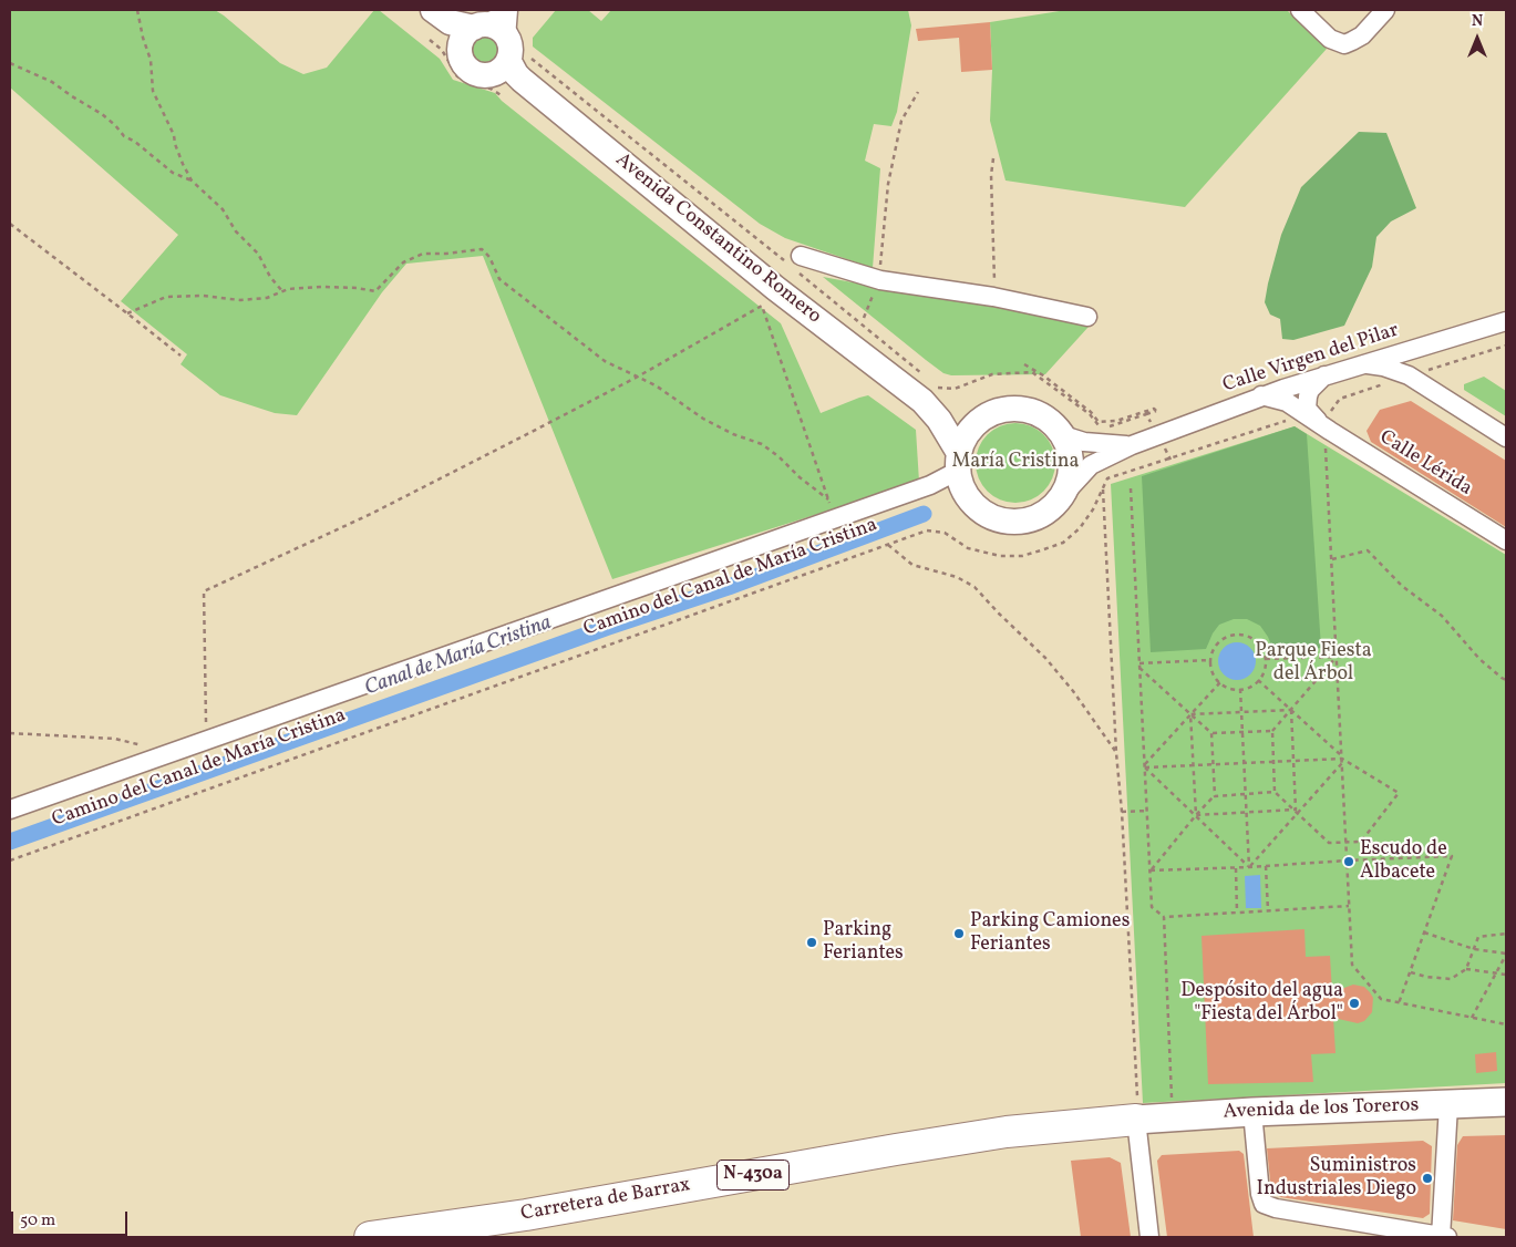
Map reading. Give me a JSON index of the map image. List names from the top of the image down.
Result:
{
  "streets": {
    "highway": ["N-430a", "Carretera de Barrax"],
    "main road": ["Avenida de los Toreros"],
    "street": [
      "Avenida Constantino Romero",
      "Calle Virgen del Pilar",
      "Calle Lérida",
      "Camino del Canal de María Cristina"
    ]
  },
  "crossings": [
    ["Avenida Constantino Romero", "Calle Virgen del Pilar"],
    ["Avenida Constantino Romero", "Camino del Canal de María Cristina"],
    ["Calle Virgen del Pilar", "Calle Lérida"],
    ["Calle Virgen del Pilar", "Camino del Canal de María Cristina"],
    ["Avenida de los Toreros", "Carretera de Barrax"]
  ],
  "water": ["Canal de María Cristina"],
  "parks": ["María Cristina", "Parque Fiesta del Árbol"],
  "places": [
    "Escudo de Albacete",
    "Parking Camiones Feriantes",
    "Parking Feriantes",
    "Despósito del agua \"Fiesta del Árbol\"",
    "Suministros Industriales Diego"
  ],
  "scale_bar": "50 m",
  "north": "top"
}
